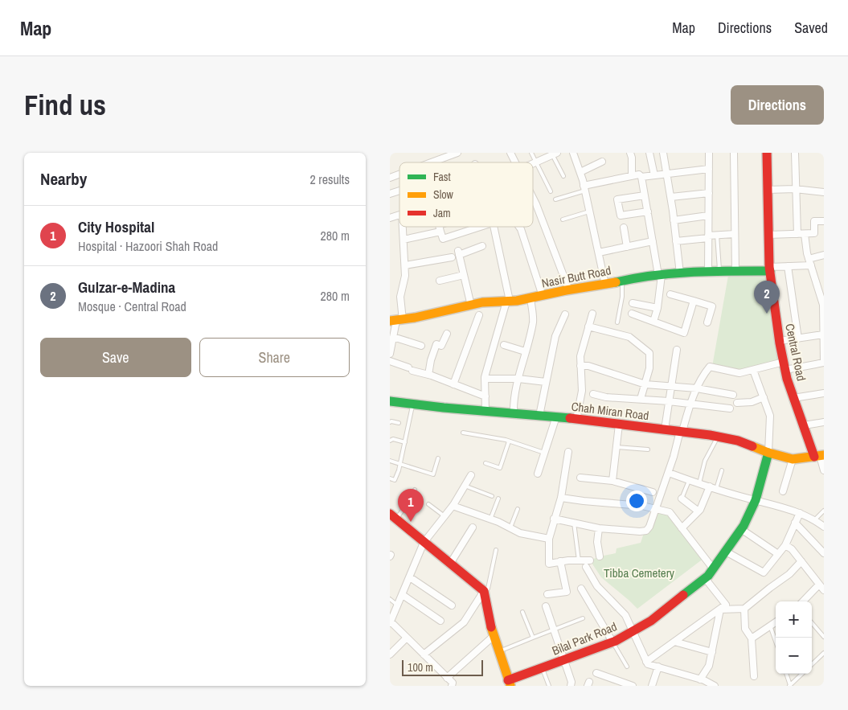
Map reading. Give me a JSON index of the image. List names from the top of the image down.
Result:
{
  "streets": {
    "street": [
      "Nasir Butt Road",
      "Central Road",
      "Chah Miran Road",
      "Bilal Park Road"
    ]
  },
  "crossings": [
    ["Nasir Butt Road", "Central Road"],
    ["Central Road", "Chah Miran Road"],
    ["Chah Miran Road", "Bilal Park Road"]
  ],
  "parks": ["Tibba Cemetery"],
  "legend": ["Fast", "Slow", "Jam"],
  "scale_bar": "100 m",
  "page": {
    "header": "Map",
    "nav": ["Map", "Directions", "Saved"],
    "buttons": [
      "Directions",
      ["Save", "Share"]
    ],
    "title": "Find us",
    "heading": ["Nearby", "2 results"],
    "list": [
      {
        "mark": "1",
        "name": "City Hospital",
        "note": "Hospital · Hazoori Shah Road",
        "value": "280 m"
      },
      {
        "mark": "2",
        "name": "Gulzar-e-Madina",
        "note": "Mosque · Central Road",
        "value": "280 m"
      }
    ],
    "pins": ["2", "1"],
    "map_buttons": ["+", "−"],
    "scale": "100 m"
  }
}
